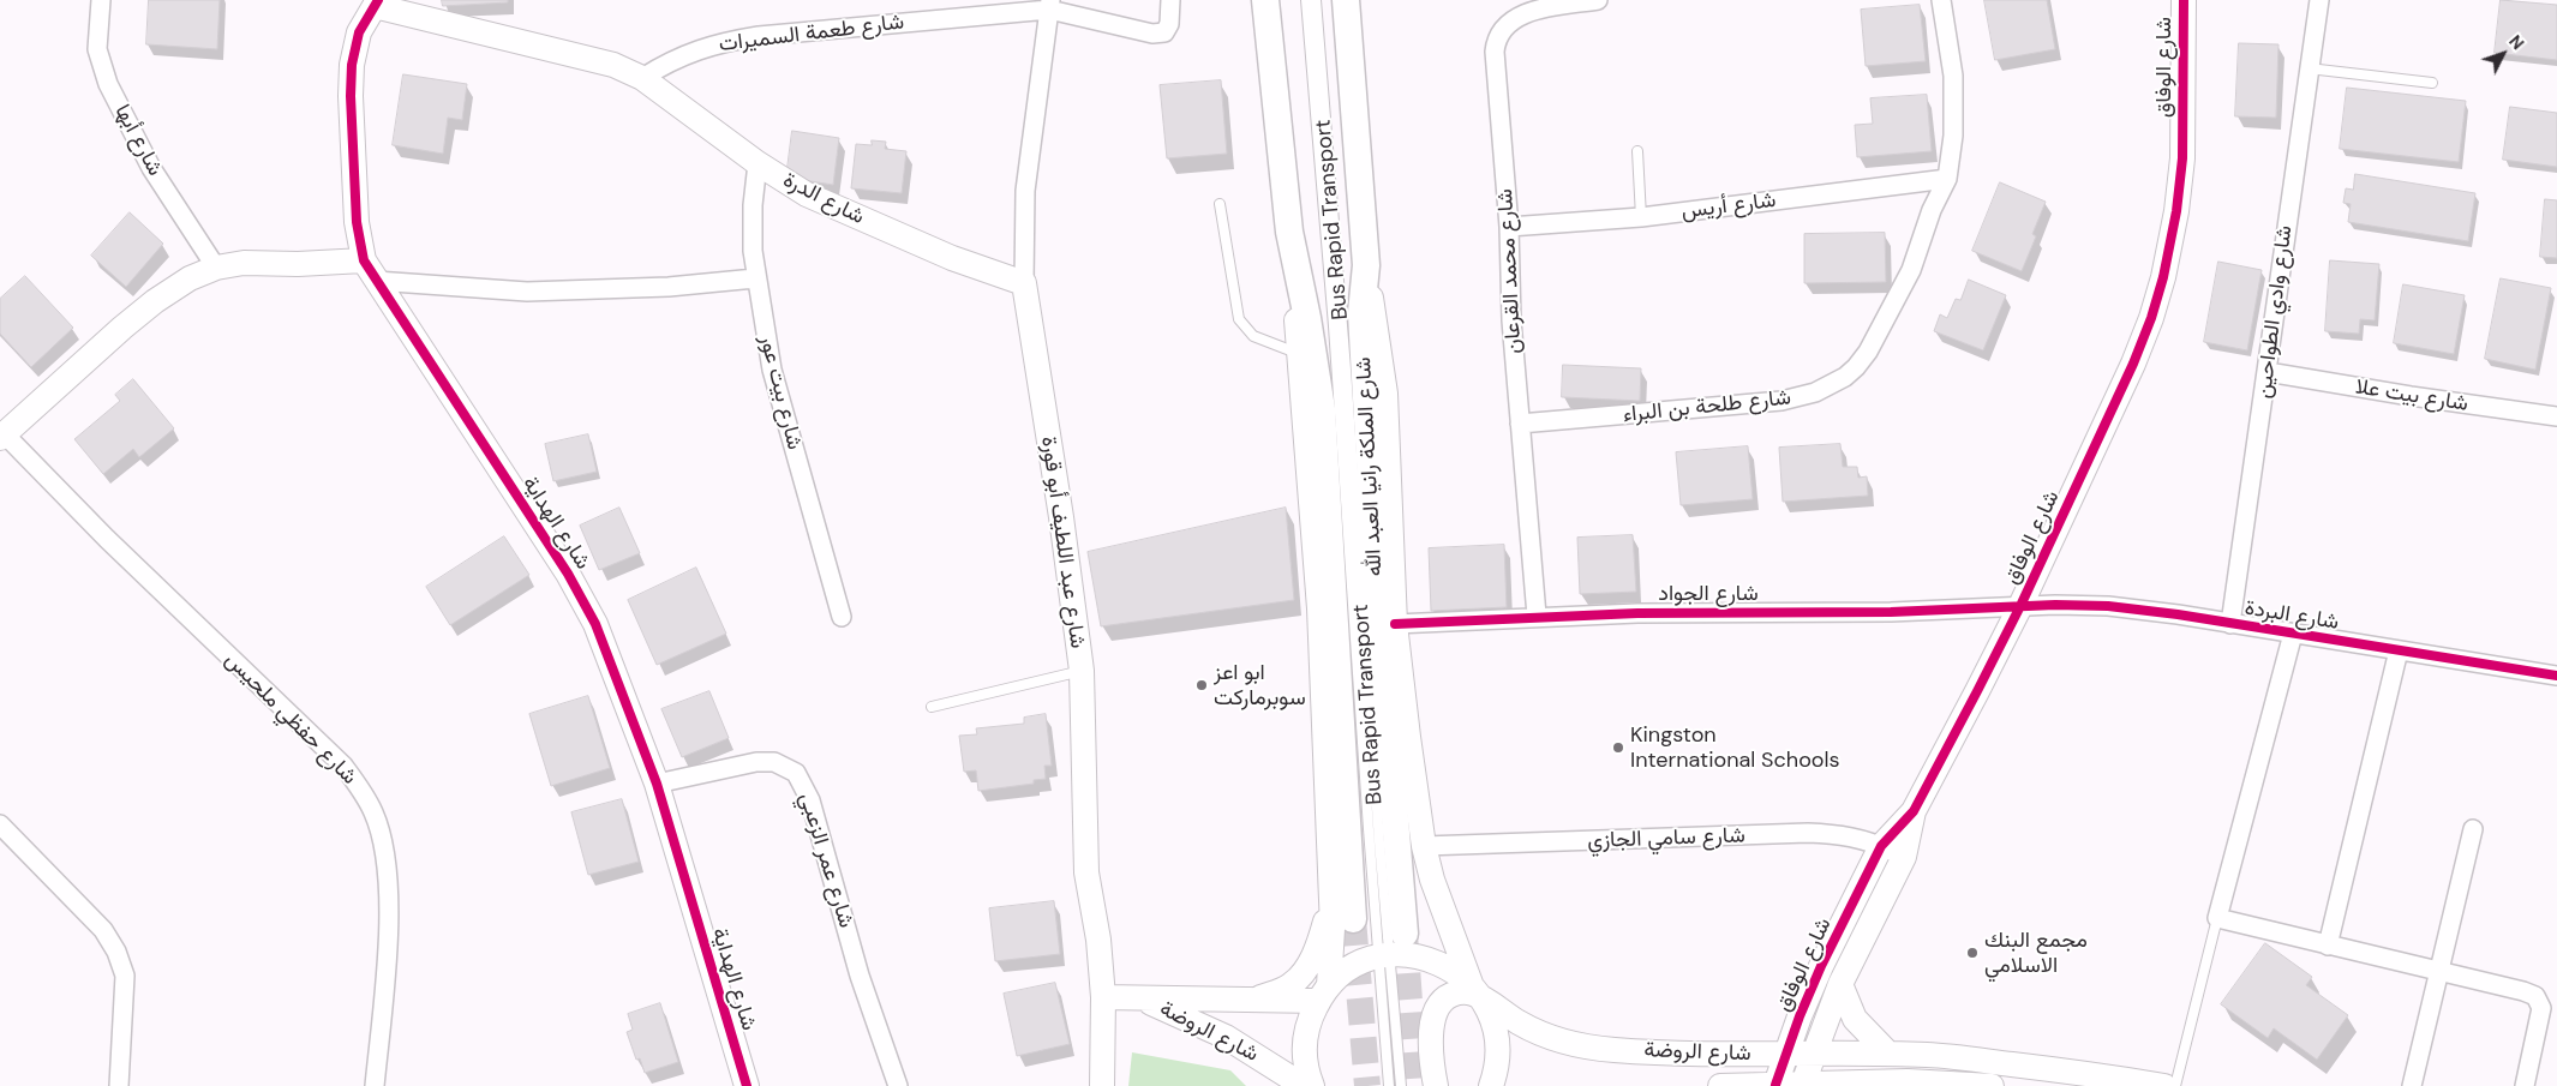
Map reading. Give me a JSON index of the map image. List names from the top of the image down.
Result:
{
  "streets": {
    "main road": ["شارع الملكة رانيا العبد الله"],
    "street": [
      "شارع طعمة السميرات",
      "شارع الوفاق",
      "شارع أبها",
      "شارع الدرة",
      "شارع أريس",
      "شارع محمد القرعان",
      "شارع وادي الطواحين",
      "شارع بيت عور",
      "شارع بيت علا",
      "شارع طلحة بن البراء",
      "شارع الهداية",
      "شارع عبد اللطيف أبو قورة",
      "شارع الجواد",
      "شارع البردة",
      "شارع حفظي ملحيس",
      "شارع سامي الجازي",
      "شارع عمر الزعبي",
      "شارع الروضة"
    ],
    "lane": ["Bus Rapid Transport"]
  },
  "crossings": [
    ["شارع طعمة السميرات", "شارع الدرة"],
    ["شارع طعمة السميرات", "شارع عبد اللطيف أبو قورة"],
    ["شارع الوفاق", "شارع الجواد"],
    ["شارع الوفاق", "شارع البردة"],
    ["شارع الوفاق", "شارع سامي الجازي"],
    ["شارع الوفاق", "شارع الروضة"],
    ["شارع الدرة", "شارع بيت عور"],
    ["شارع الدرة", "شارع عبد اللطيف أبو قورة"],
    ["شارع أريس", "شارع محمد القرعان"],
    ["شارع أريس", "شارع طلحة بن البراء"],
    ["Bus Rapid Transport", "شارع الملكة رانيا العبد الله"],
    ["شارع محمد القرعان", "شارع طلحة بن البراء"],
    ["شارع محمد القرعان", "شارع الجواد"],
    ["شارع وادي الطواحين", "شارع بيت علا"],
    ["شارع وادي الطواحين", "شارع البردة"],
    ["شارع الهداية", "شارع عمر الزعبي"],
    ["شارع عبد اللطيف أبو قورة", "شارع الروضة"],
    ["شارع الجواد", "شارع البردة"]
  ],
  "places": ["ابو اعز سوبرماركت", "Kingston International Schools", "مجمع البنك الاسلامي"],
  "north": "top right"
}
